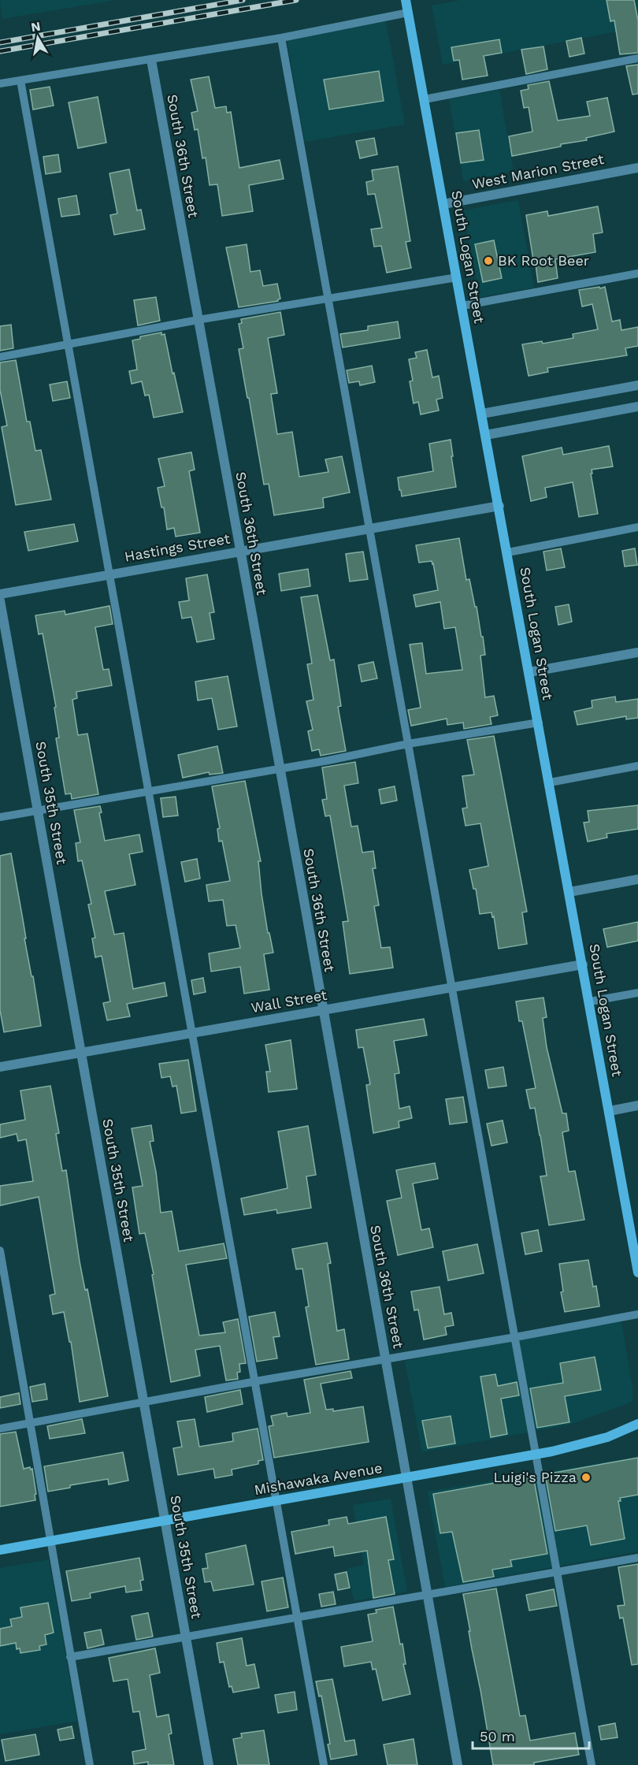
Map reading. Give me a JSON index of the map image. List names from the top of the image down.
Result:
{
  "streets": {
    "street": [
      "South 36th Street",
      "West Marion Street",
      "South Logan Street",
      "Hastings Street",
      "South 35th Street",
      "Wall Street",
      "Mishawaka Avenue"
    ]
  },
  "crossings": [
    ["South 36th Street", "Hastings Street"],
    ["South 36th Street", "Wall Street"],
    ["South 36th Street", "Mishawaka Avenue"],
    ["West Marion Street", "South Logan Street"],
    ["South Logan Street", "Hastings Street"],
    ["South Logan Street", "Wall Street"],
    ["South 35th Street", "Wall Street"],
    ["South 35th Street", "Mishawaka Avenue"]
  ],
  "places": ["BK Root Beer", "Luigi's Pizza"],
  "scale_bar": "50 m",
  "north": "top"
}
